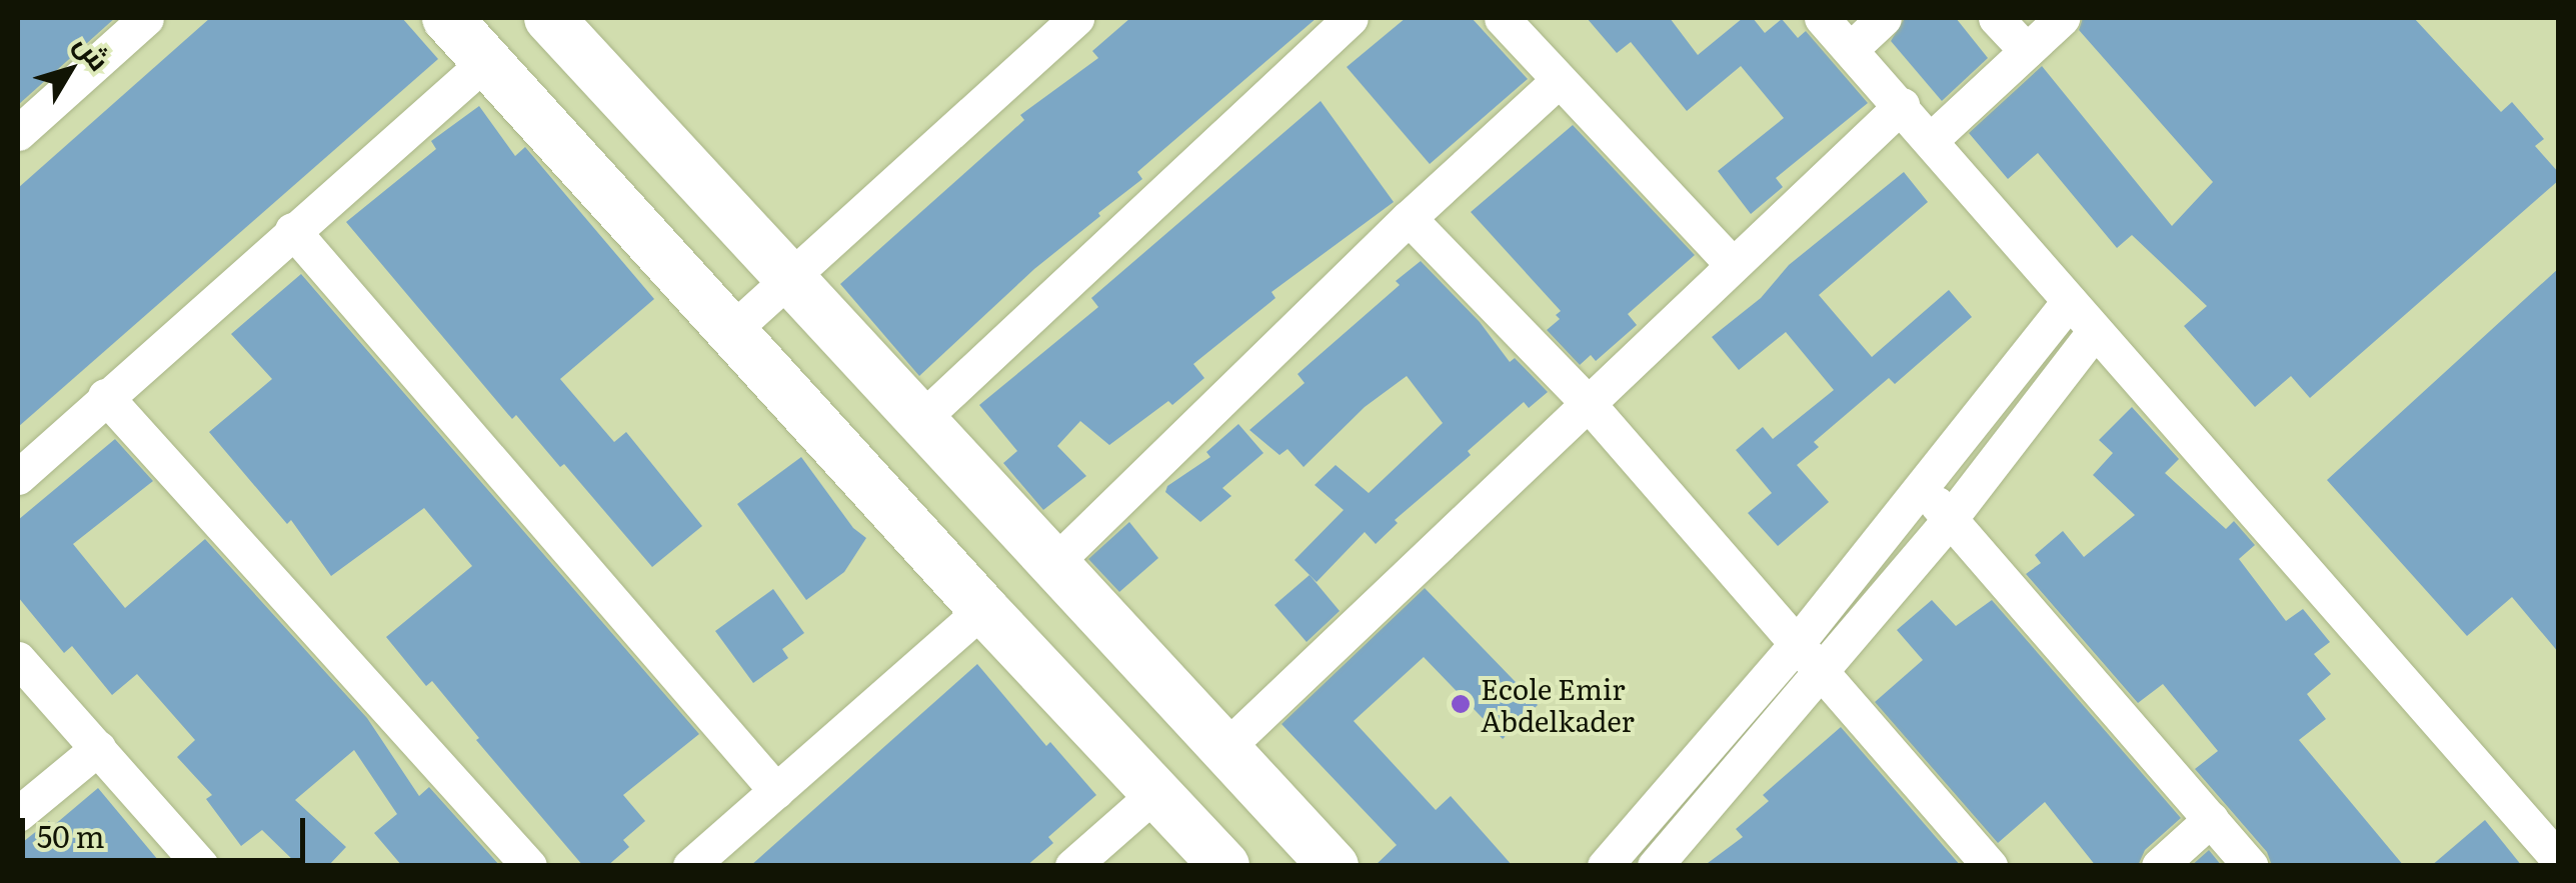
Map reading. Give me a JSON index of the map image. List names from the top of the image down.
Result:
{
  "places": ["Ecole Emir Abdelkader"],
  "scale_bar": "50 m",
  "north": "top right"
}
